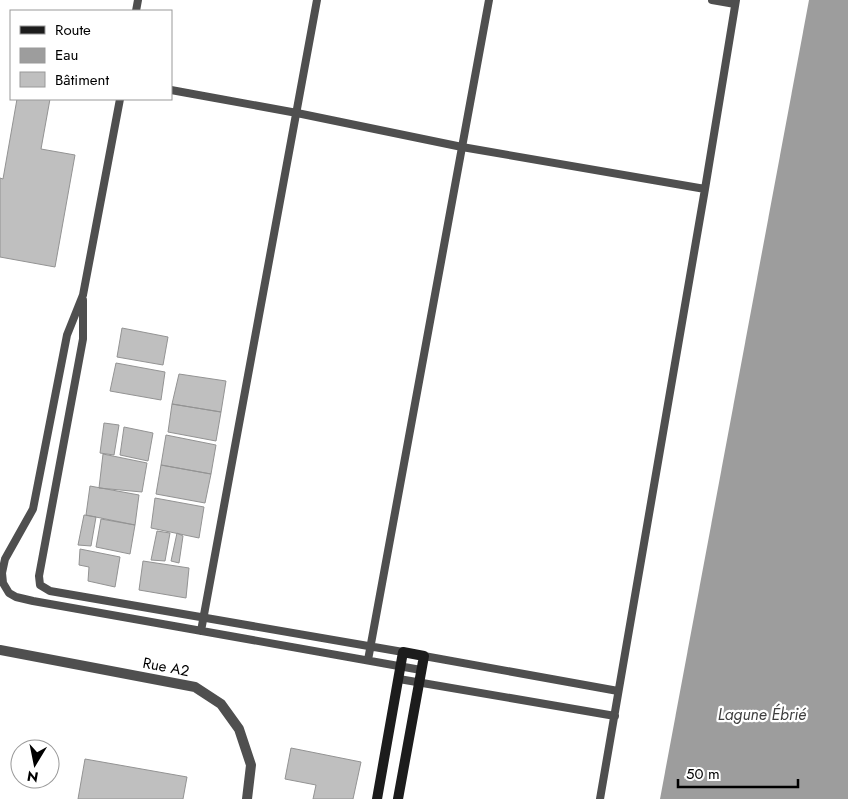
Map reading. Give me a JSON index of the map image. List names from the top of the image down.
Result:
{
  "streets": {
    "street": ["Rue A2"]
  },
  "water": ["Lagune Ébrié"],
  "legend": ["Route", "Eau", "Bâtiment"],
  "scale_bar": "50 m",
  "north": "bottom"
}
